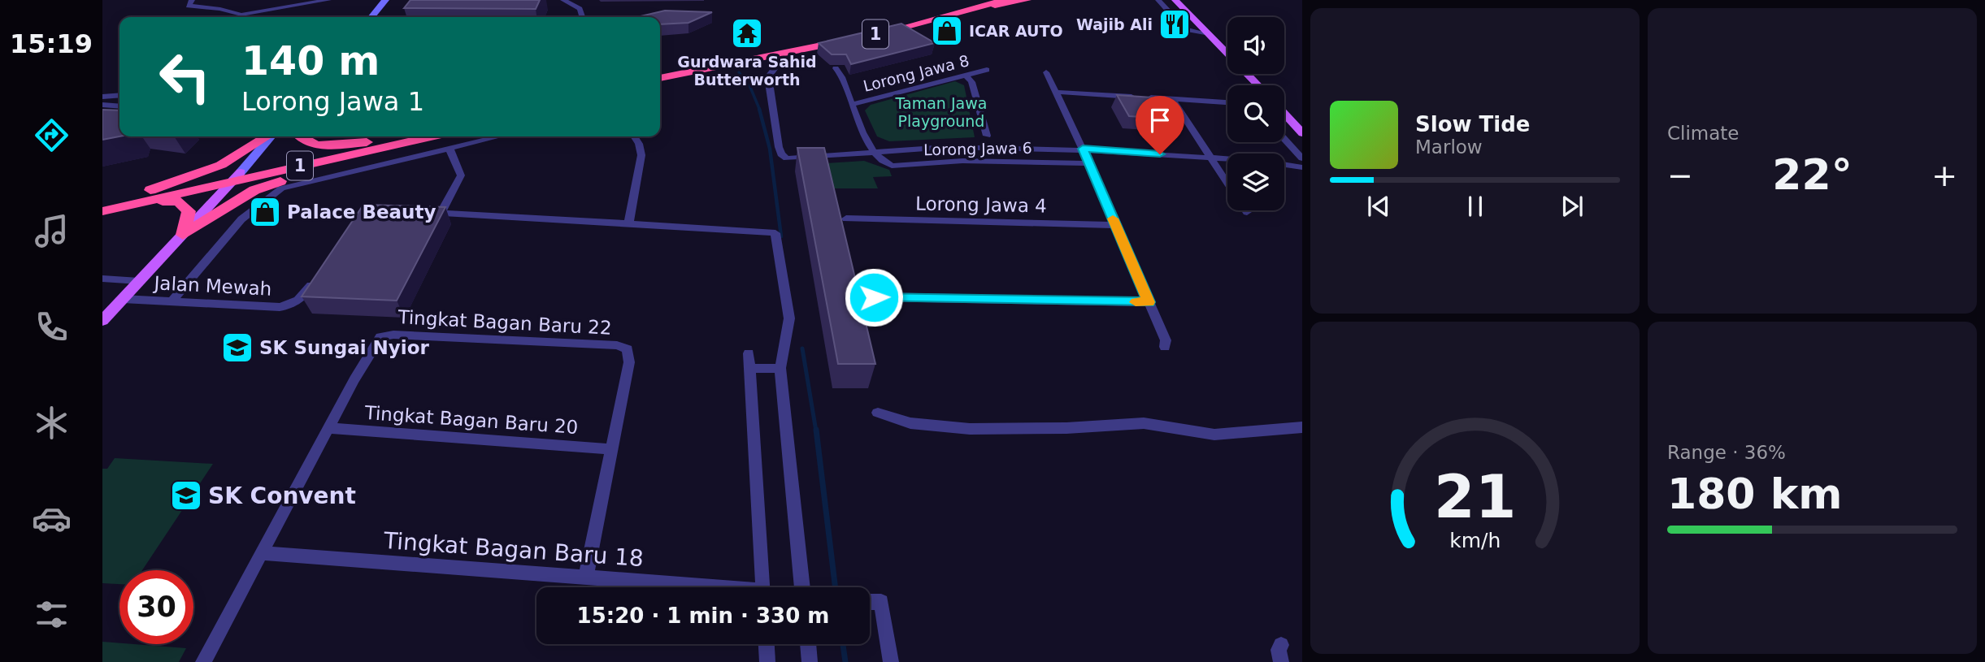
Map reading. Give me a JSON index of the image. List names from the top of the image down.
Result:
{
  "streets": {
    "highway": ["1"],
    "street": [
      "Lorong Jawa 8",
      "Lorong Jawa 6",
      "Lorong Jawa 4",
      "Jalan Mewah",
      "Tingkat Bagan Baru 22",
      "Tingkat Bagan Baru 20",
      "Tingkat Bagan Baru 18"
    ]
  },
  "crossings": [
    ["Tingkat Bagan Baru 22", "Tingkat Bagan Baru 20"]
  ],
  "parks": ["Taman Jawa Playground"],
  "places": {
    "restaurant": ["Wajib Ali"],
    "shop": ["ICAR AUTO", "Palace Beauty"],
    "temple": ["Gurdwara Sahid Butterworth"],
    "school or university": ["SK Sungai Nyior", "SK Convent"]
  },
  "page": {
    "tabs": "15:19",
    "tile": [
      "Climate",
      ["Range · 36%", "180 km"]
    ],
    "turn": ["140 m", "Lorong Jawa 1"],
    "song": ["Slow Tide", "Marlow"],
    "heat": ["−", "22°", "+"],
    "limit": "30",
    "trip": "15:20 · 1 min · 330 m",
    "gauge": ["21", "km/h"]
  }
}
